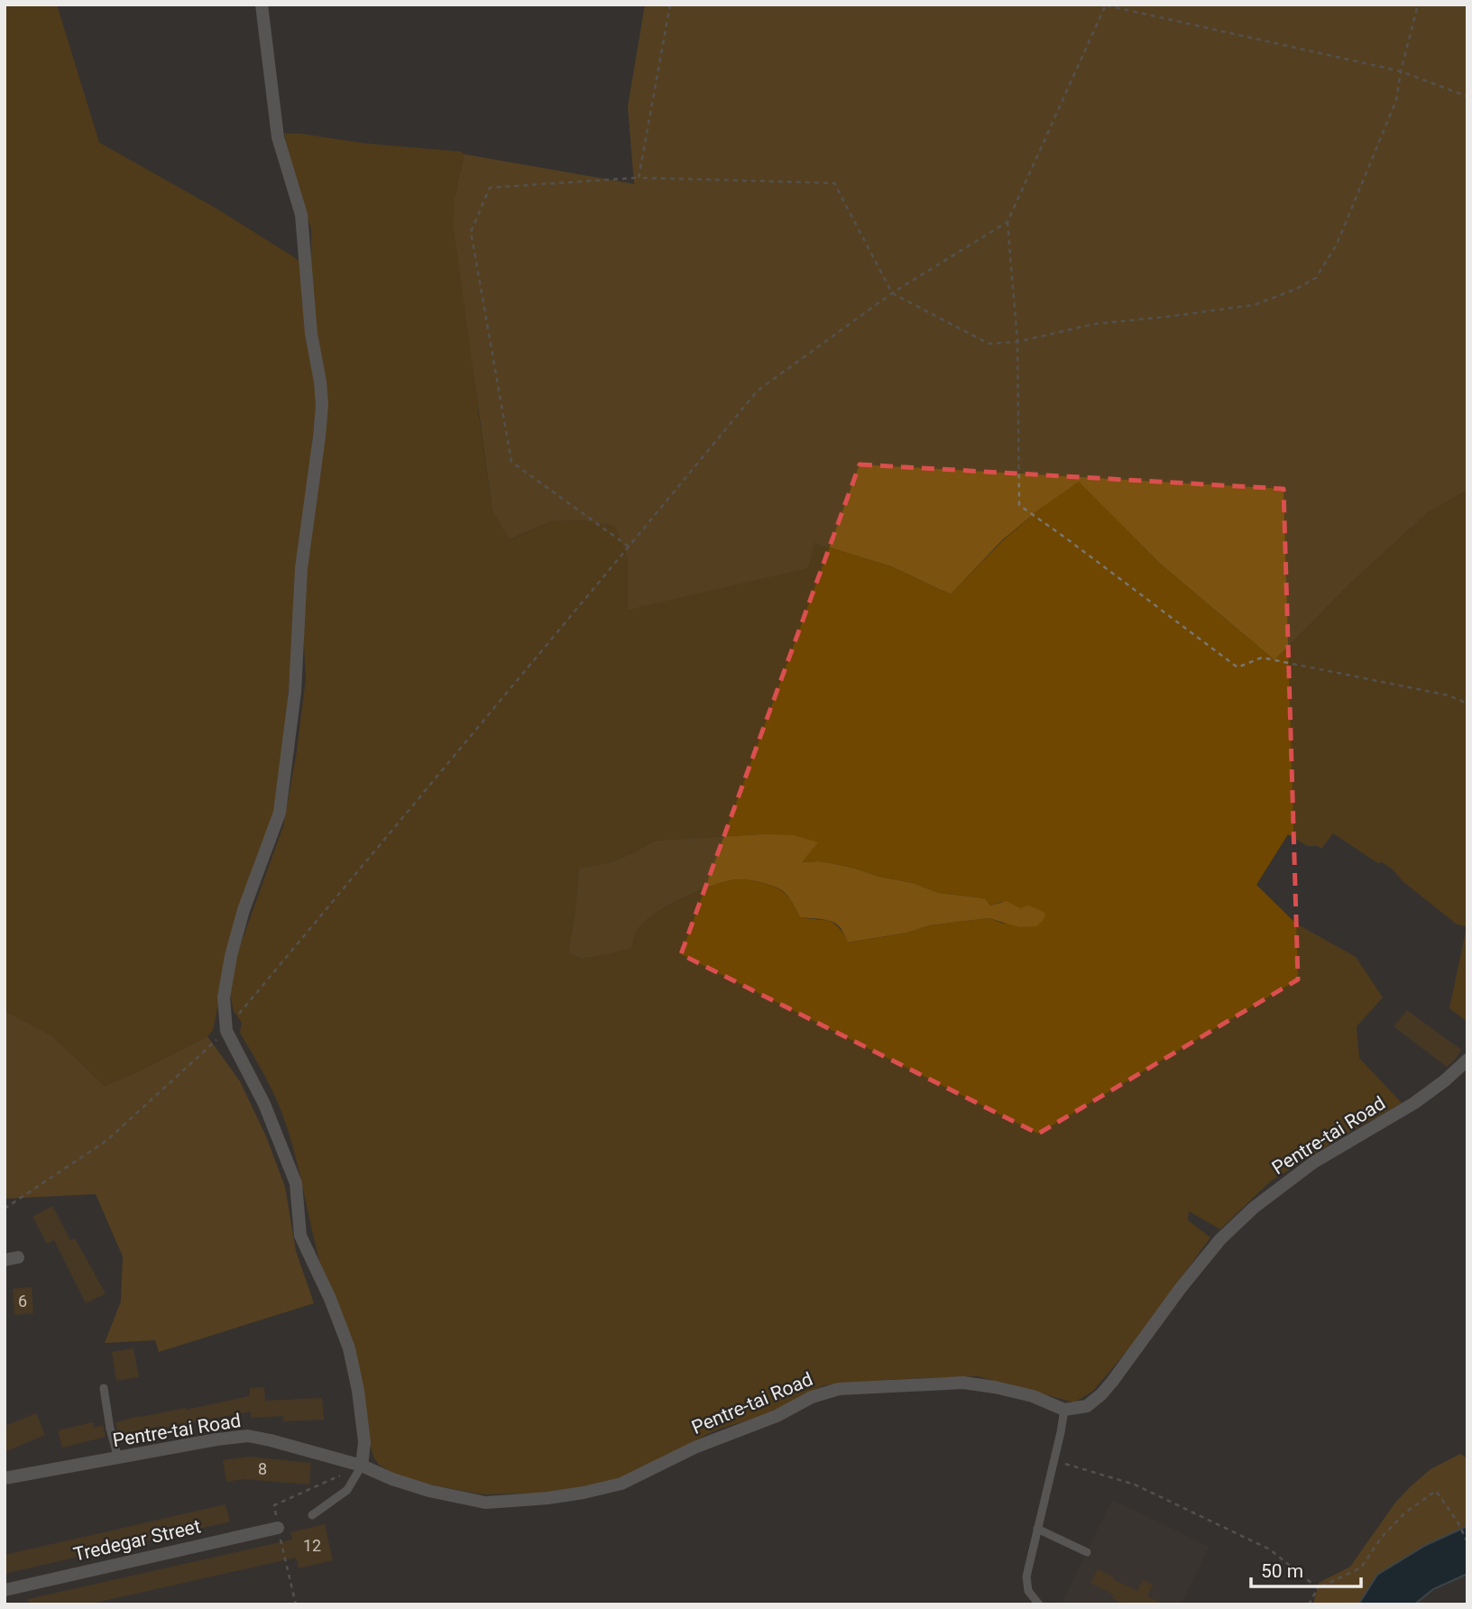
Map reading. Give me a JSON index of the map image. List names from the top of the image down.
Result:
{
  "streets": {
    "street": ["Pentre-tai Road", "Tredegar Street"]
  },
  "house_numbers": ["6", "8", "12"],
  "scale_bar": "50 m"
}
